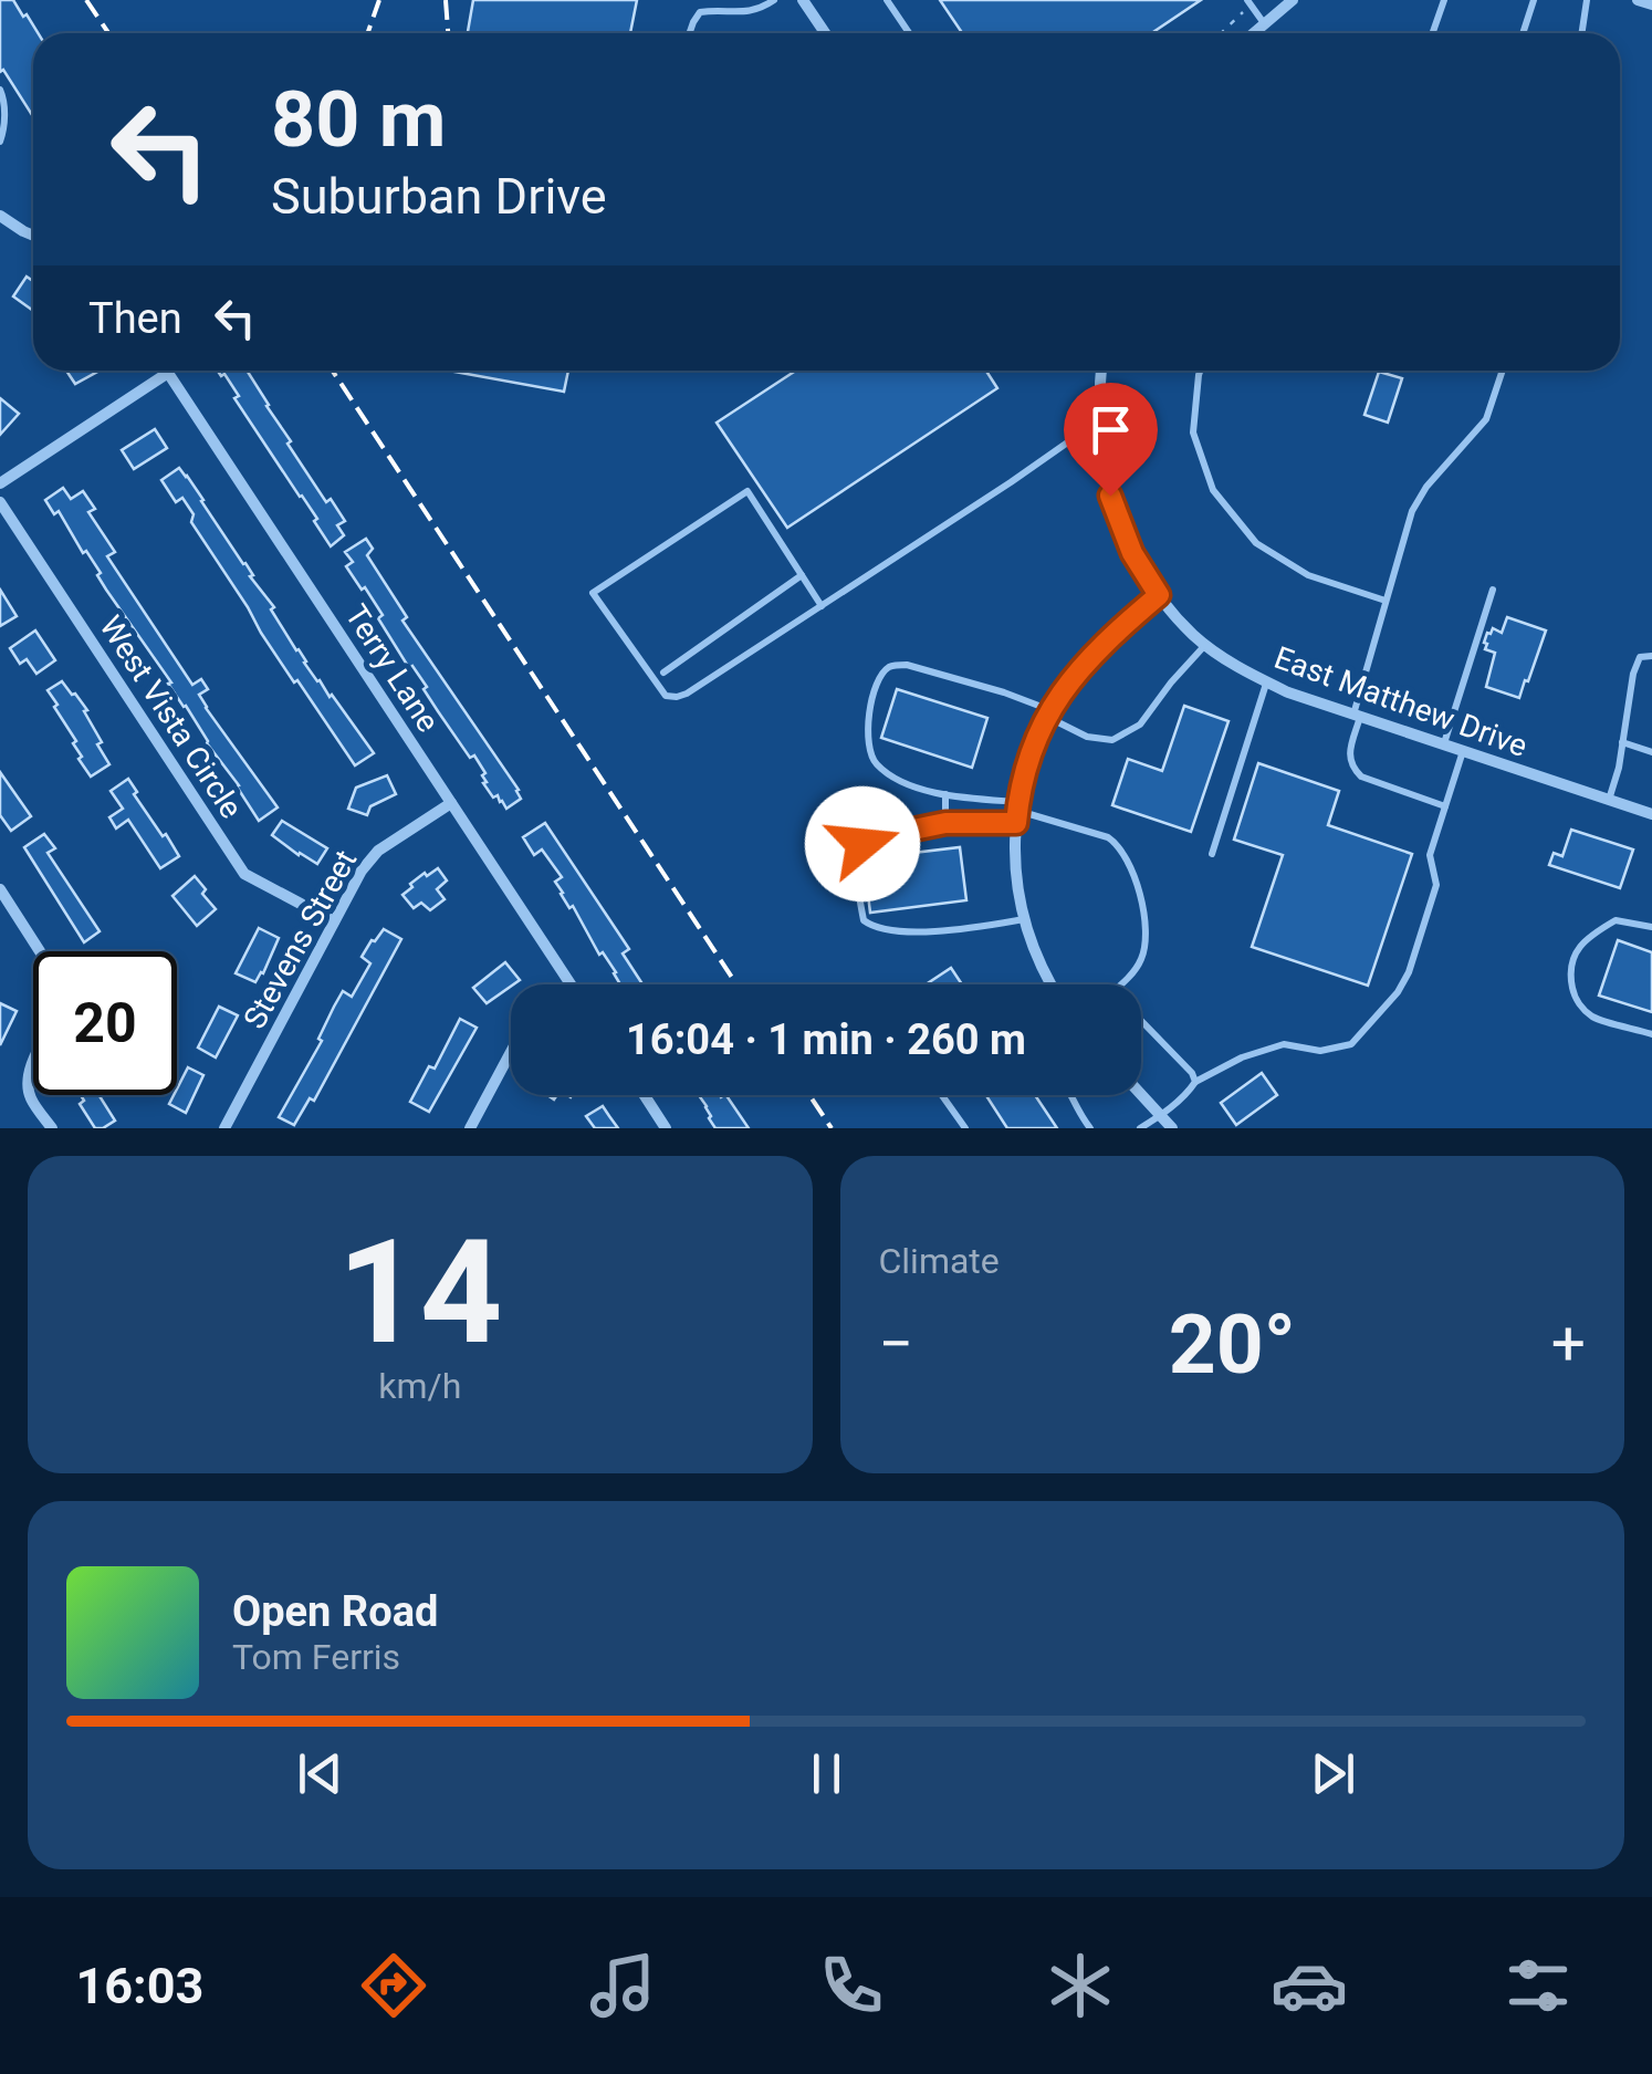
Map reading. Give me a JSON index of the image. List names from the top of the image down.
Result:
{
  "streets": {
    "street": [
      "Terry Lane",
      "East Matthew Drive",
      "West Vista Circle",
      "Stevens Street"
    ]
  },
  "crossings": [
    ["Terry Lane", "Stevens Street"],
    ["West Vista Circle", "Stevens Street"]
  ],
  "page": {
    "turn": ["80 m", "Suburban Drive"],
    "then": "Then",
    "limit": "20",
    "trip": "16:04 · 1 min · 260 m",
    "tile": [
      ["14", "km/h"],
      "Climate"
    ],
    "heat": ["−", "20°", "+"],
    "song": ["Open Road", "Tom Ferris"],
    "tabs": "16:03"
  }
}
